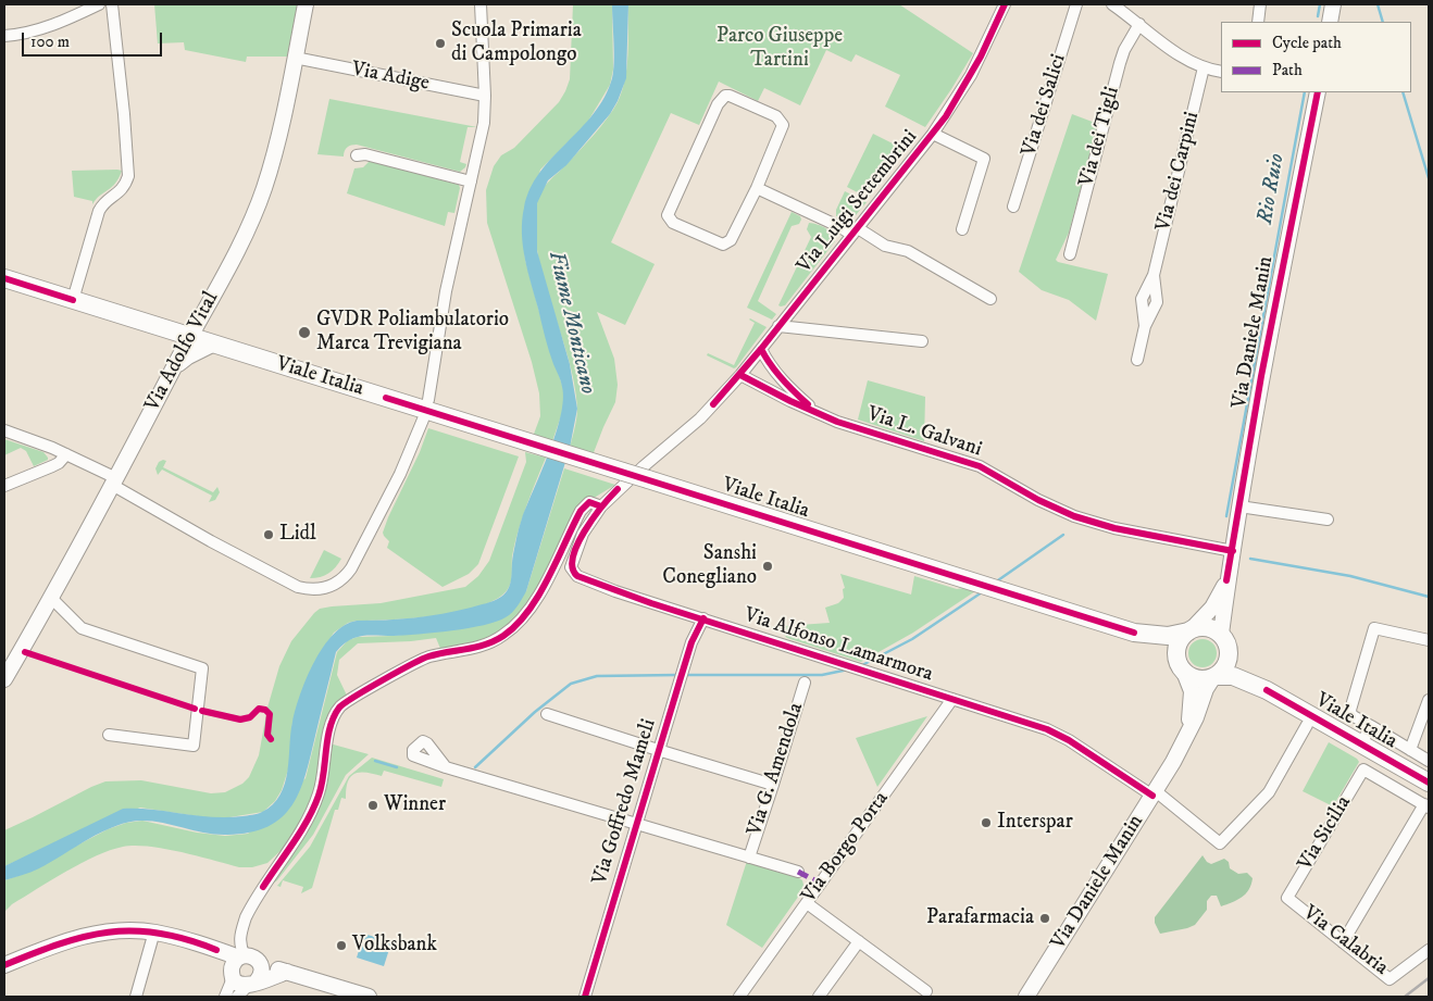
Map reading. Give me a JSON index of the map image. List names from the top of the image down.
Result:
{
  "streets": {
    "main road": ["Viale Italia"],
    "street": [
      "Via Adige",
      "Via dei Salici",
      "Via dei Tigli",
      "Via dei Carpini",
      "Via Luigi Settembrini",
      "Via Daniele Manin",
      "Via Adolfo Vital",
      "Via L. Galvani",
      "Via Alfonso Lamarmora",
      "Via G. Amendola",
      "Via Goffredo Mameli",
      "Via Sicilia",
      "Via Borgo Porta",
      "Via Calabria"
    ]
  },
  "crossings": [
    ["Via Adige", "Via Adolfo Vital"],
    ["Via Luigi Settembrini", "Via L. Galvani"],
    ["Via Luigi Settembrini", "Via Alfonso Lamarmora"],
    ["Via Daniele Manin", "Viale Italia"],
    ["Via Daniele Manin", "Via L. Galvani"],
    ["Via Daniele Manin", "Via Alfonso Lamarmora"],
    ["Via Adolfo Vital", "Viale Italia"],
    ["Via Alfonso Lamarmora", "Via Goffredo Mameli"],
    ["Via Alfonso Lamarmora", "Via Borgo Porta"],
    ["Via G. Amendola", "Via Goffredo Mameli"],
    ["Via Sicilia", "Via Calabria"]
  ],
  "water": ["Rio Ruio", "Fiume Monticano"],
  "parks": ["Parco Giuseppe Tartini"],
  "places": [
    "Scuola Primaria di Campolongo",
    "GVDR Poliambulatorio Marca Trevigiana",
    "Lidl",
    "Sanshi Conegliano",
    "Winner",
    "Interspar",
    "Parafarmacia",
    "Volksbank"
  ],
  "legend": ["Cycle path", "Path"],
  "scale_bar": "100 m"
}
